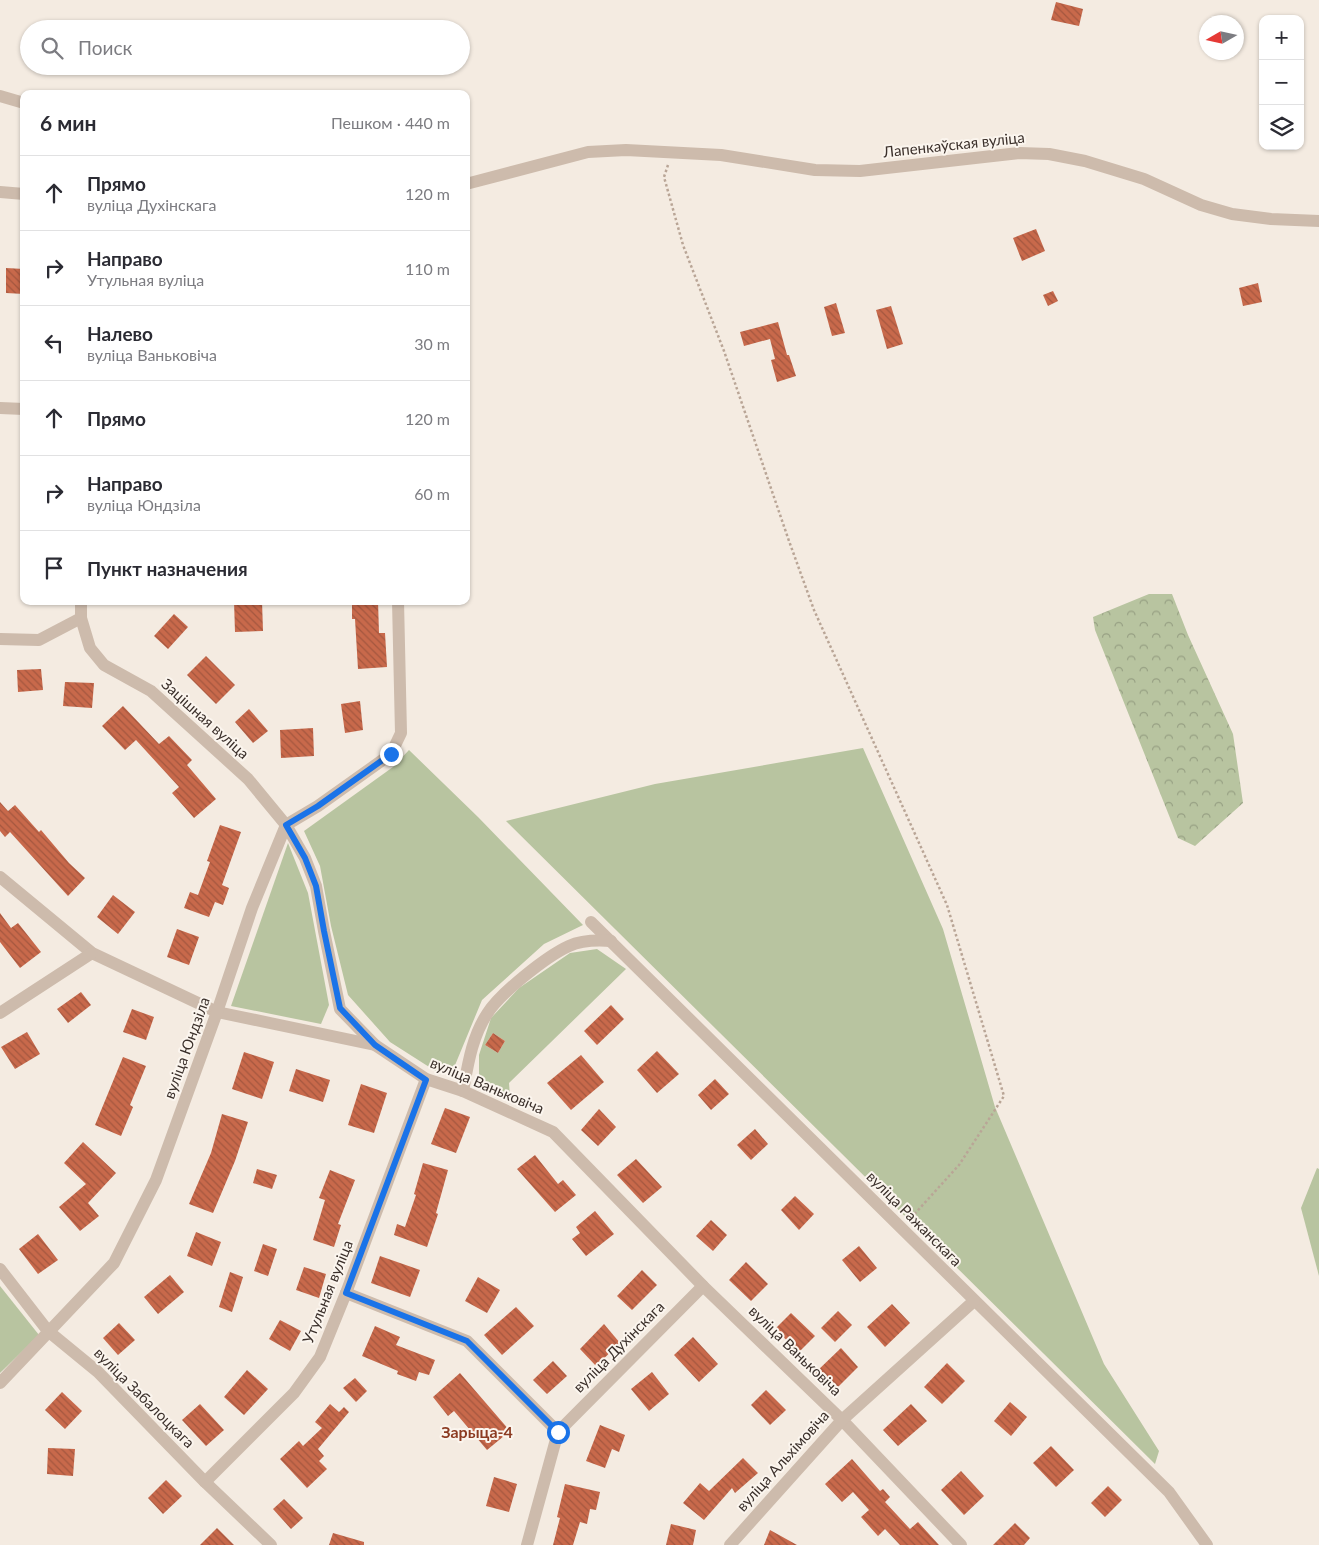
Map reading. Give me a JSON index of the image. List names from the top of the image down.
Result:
{
  "streets": {
    "street": [
      "Лапенкаўская вуліца",
      "Зацішная вуліца",
      "вуліца Юндзіла",
      "вуліца Ваньковіча",
      "вуліца Ражанскага",
      "Утульная вуліца",
      "вуліца Духінскага",
      "вуліца Забалоцкага",
      "вуліца Альхімовіча"
    ]
  },
  "crossings": [
    ["Зацішная вуліца", "вуліца Юндзіла"],
    ["Зацішная вуліца", "вуліца Ваньковіча"],
    ["вуліца Юндзіла", "вуліца Ваньковіча"],
    ["вуліца Юндзіла", "вуліца Забалоцкага"],
    ["вуліца Ваньковіча", "Утульная вуліца"],
    ["вуліца Ваньковіча", "вуліца Духінскага"],
    ["вуліца Ваньковіча", "вуліца Альхімовіча"],
    ["вуліца Ражанскага", "вуліца Альхімовіча"],
    ["Утульная вуліца", "вуліца Забалоцкага"]
  ],
  "districts": ["Зарыца-4"],
  "north": "left",
  "page": {
    "map_buttons": ["+", "−"],
    "search": "Поиск",
    "heading": ["6 мин", "Пешком · 440 m"],
    "list": [
      ["Прямо", "вуліца Духінскага", "120 m"],
      ["Направо", "Утульная вуліца", "110 m"],
      ["Налево", "вуліца Ваньковіча", "30 m"],
      ["Прямо", "120 m"],
      ["Направо", "вуліца Юндзіла", "60 m"],
      "Пункт назначения"
    ]
  }
}
